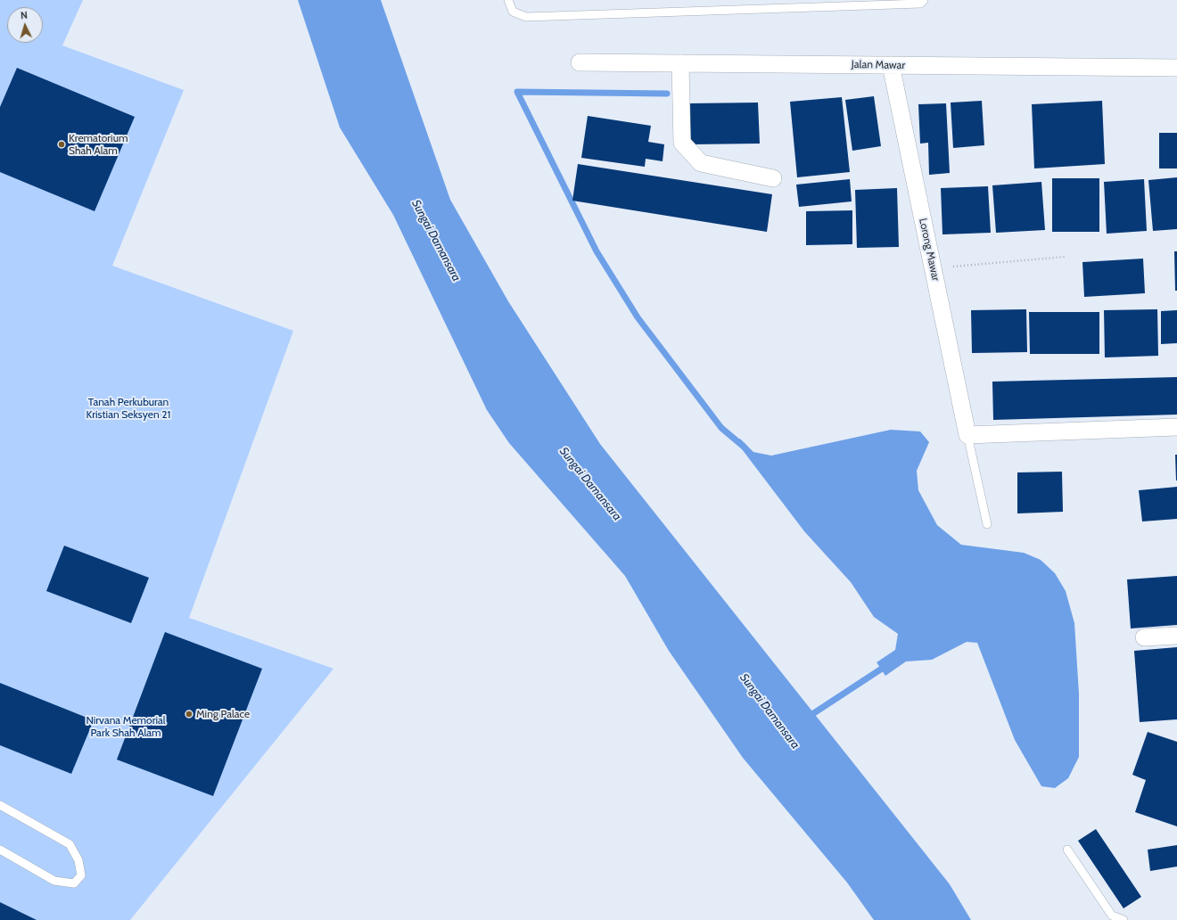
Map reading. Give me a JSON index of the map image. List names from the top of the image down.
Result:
{
  "streets": {
    "street": ["Jalan Mawar", "Lorong Mawar"]
  },
  "crossings": [
    ["Jalan Mawar", "Lorong Mawar"]
  ],
  "water": ["Sungai Damansara"],
  "parks": ["Tanah Perkuburan Kristian Seksyen 21", "Nirvana Memorial Park Shah Alam"],
  "places": ["Krematorium Shah Alam", "Ming Palace"],
  "north": "top"
}
